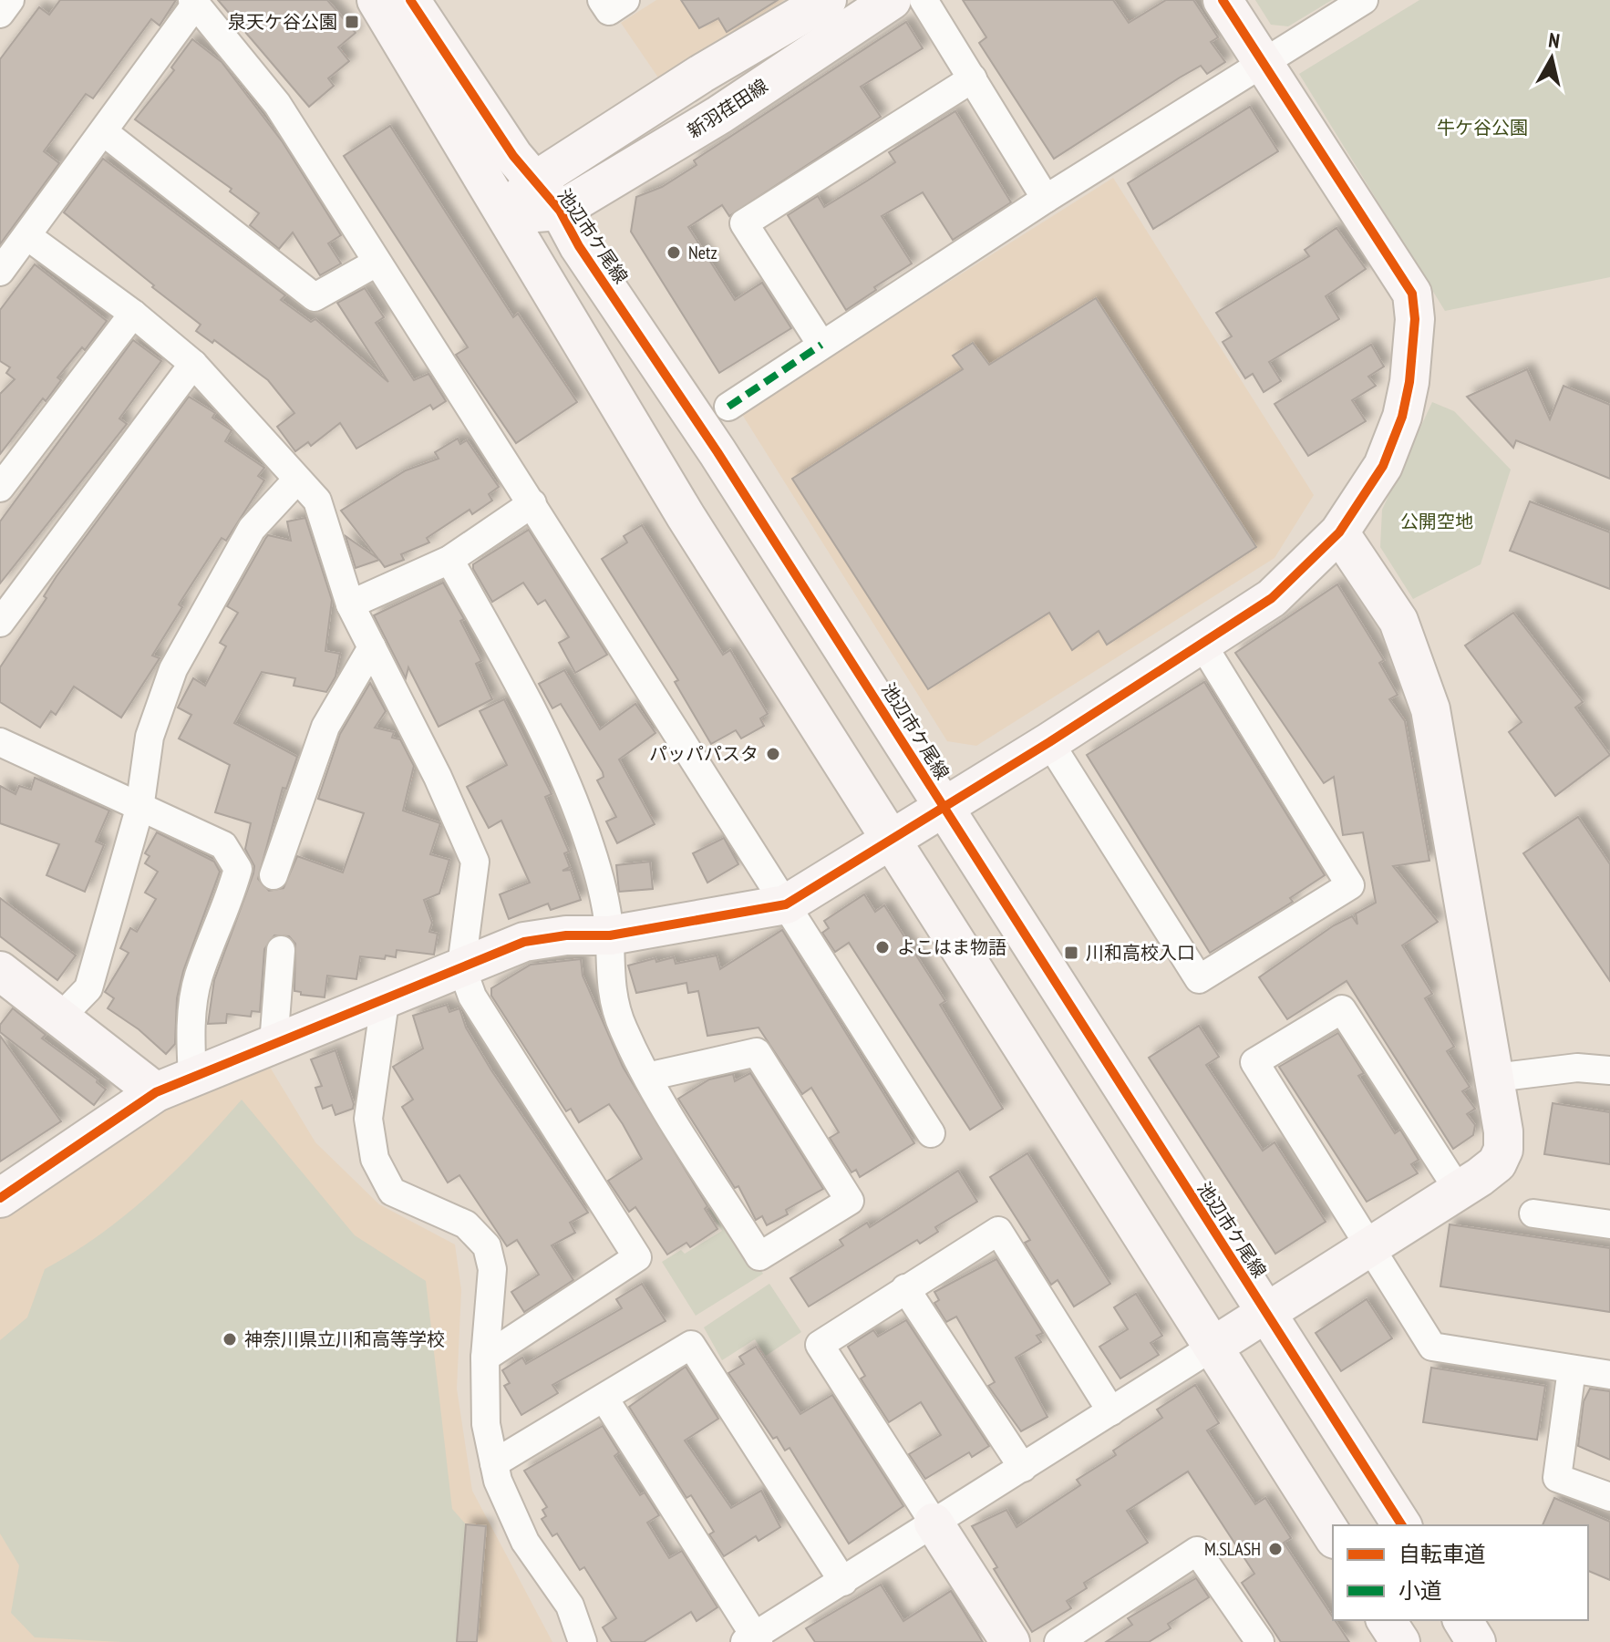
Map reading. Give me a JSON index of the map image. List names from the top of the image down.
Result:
{
  "streets": {
    "street": ["新羽荏田線", "池辺市ケ尾線"]
  },
  "crossings": [
    ["新羽荏田線", "池辺市ケ尾線"]
  ],
  "parks": ["牛ケ谷公園", "公開空地"],
  "places": {
    "transit": ["泉天ケ谷公園", "川和高校入口"],
    "other": [
      "Netz",
      "パッパパスタ",
      "よこはま物語",
      "神奈川県立川和高等学校",
      "M.SLASH"
    ]
  },
  "legend": ["自転車道", "小道"],
  "north": "top"
}
